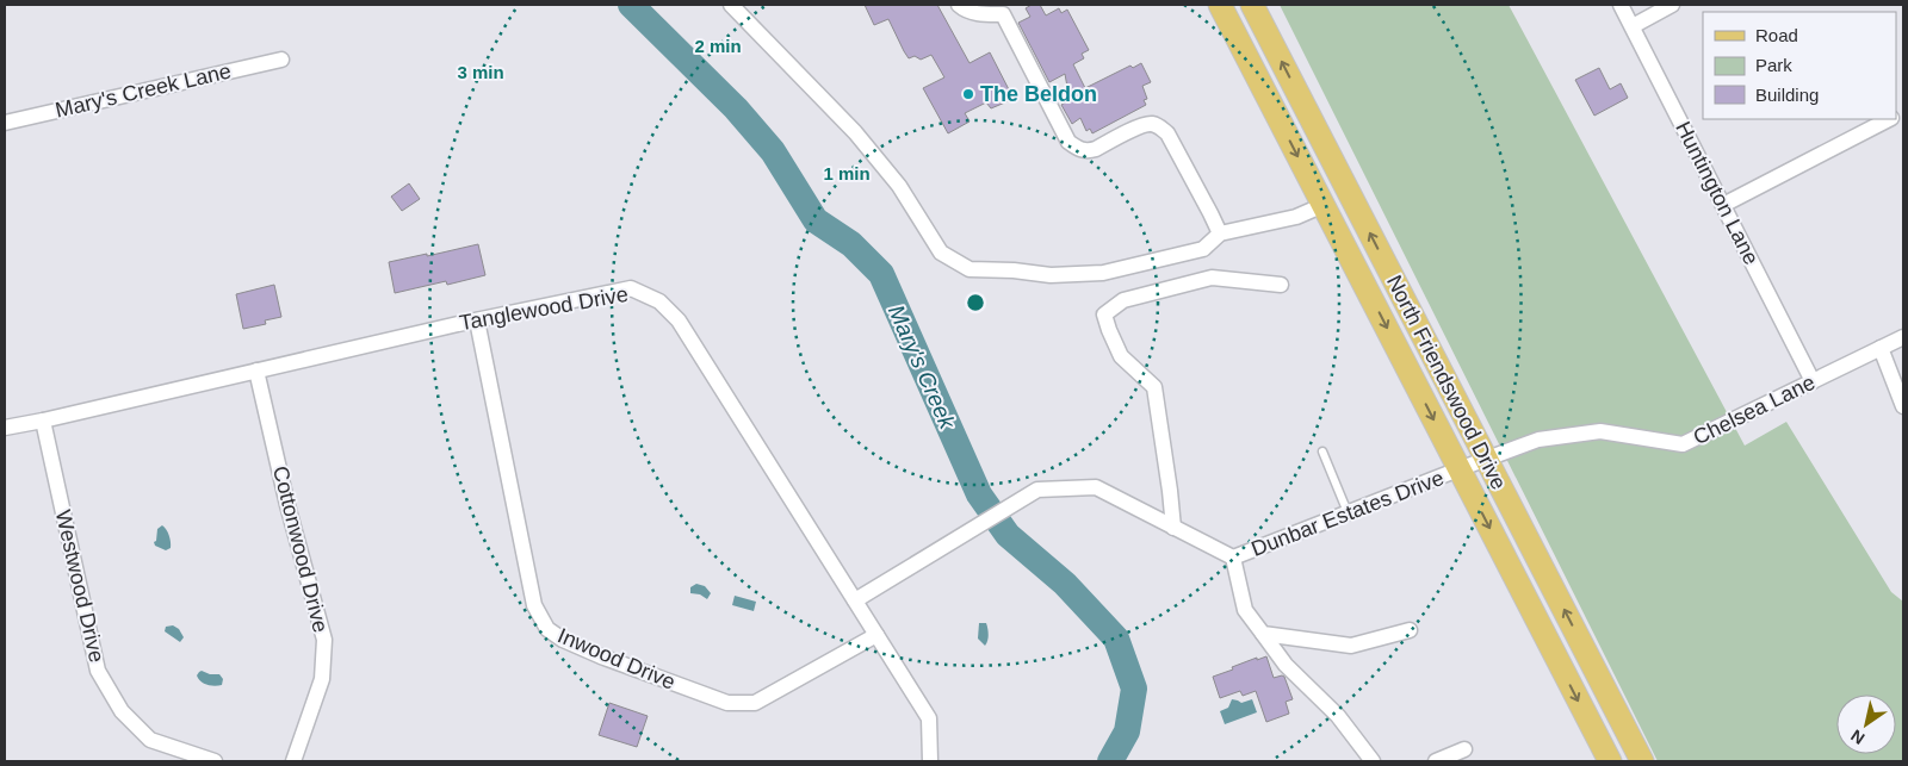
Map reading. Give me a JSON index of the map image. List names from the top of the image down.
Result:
{
  "streets": {
    "main road": ["North Friendswood Drive"],
    "street": [
      "Mary's Creek Lane",
      "Huntington Lane",
      "Tanglewood Drive",
      "Chelsea Lane",
      "Dunbar Estates Drive",
      "Cottonwood Drive",
      "Westwood Drive",
      "Inwood Drive"
    ]
  },
  "crossings": [
    ["Huntington Lane", "Chelsea Lane"],
    ["Tanglewood Drive", "Dunbar Estates Drive"],
    ["Tanglewood Drive", "Cottonwood Drive"],
    ["Tanglewood Drive", "Westwood Drive"],
    ["Tanglewood Drive", "Inwood Drive"],
    ["North Friendswood Drive", "Chelsea Lane"],
    ["North Friendswood Drive", "Dunbar Estates Drive"],
    ["Chelsea Lane", "Dunbar Estates Drive"]
  ],
  "water": ["Mary's Creek"],
  "places": ["The Beldon"],
  "legend": ["Road", "Park", "Building"],
  "north": "bottom left",
  "rings": ["2 min", "3 min", "1 min"]
}
